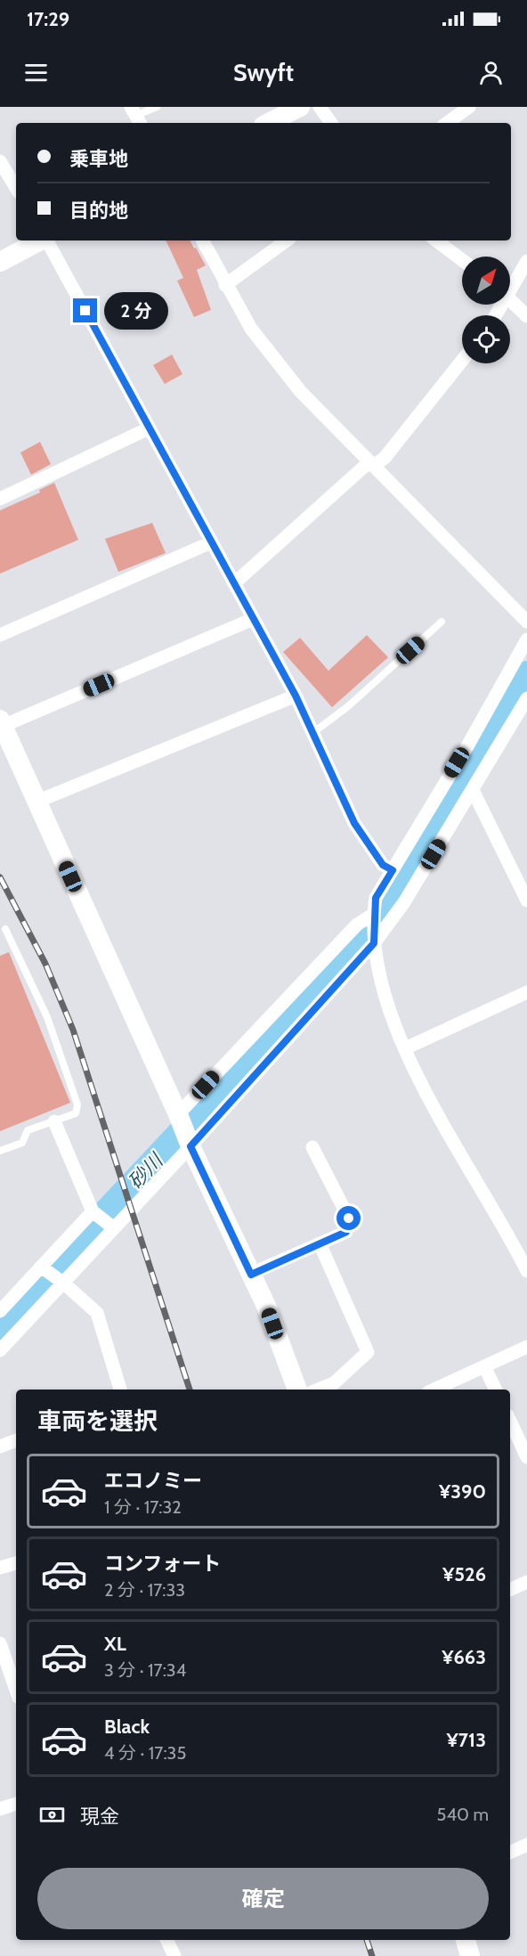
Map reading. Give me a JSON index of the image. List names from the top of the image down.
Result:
{
  "water": ["砂川"],
  "north": "top right",
  "page": {
    "status": "17:29",
    "header": "Swyft",
    "banner": ["乗車地", "目的地"],
    "bubble": "2 分",
    "heading": "車両を選択",
    "list": [
      {
        "name": "エコノミー",
        "note": "1 分 · 17:32",
        "value": "¥390"
      },
      {
        "name": "コンフォート",
        "note": "2 分 · 17:33",
        "value": "¥526"
      },
      {
        "name": "XL",
        "note": "3 分 · 17:34",
        "value": "¥663"
      },
      {
        "name": "Black",
        "note": "4 分 · 17:35",
        "value": "¥713"
      }
    ],
    "pay": ["現金", "540 m"],
    "buttons": "確定"
  }
}
